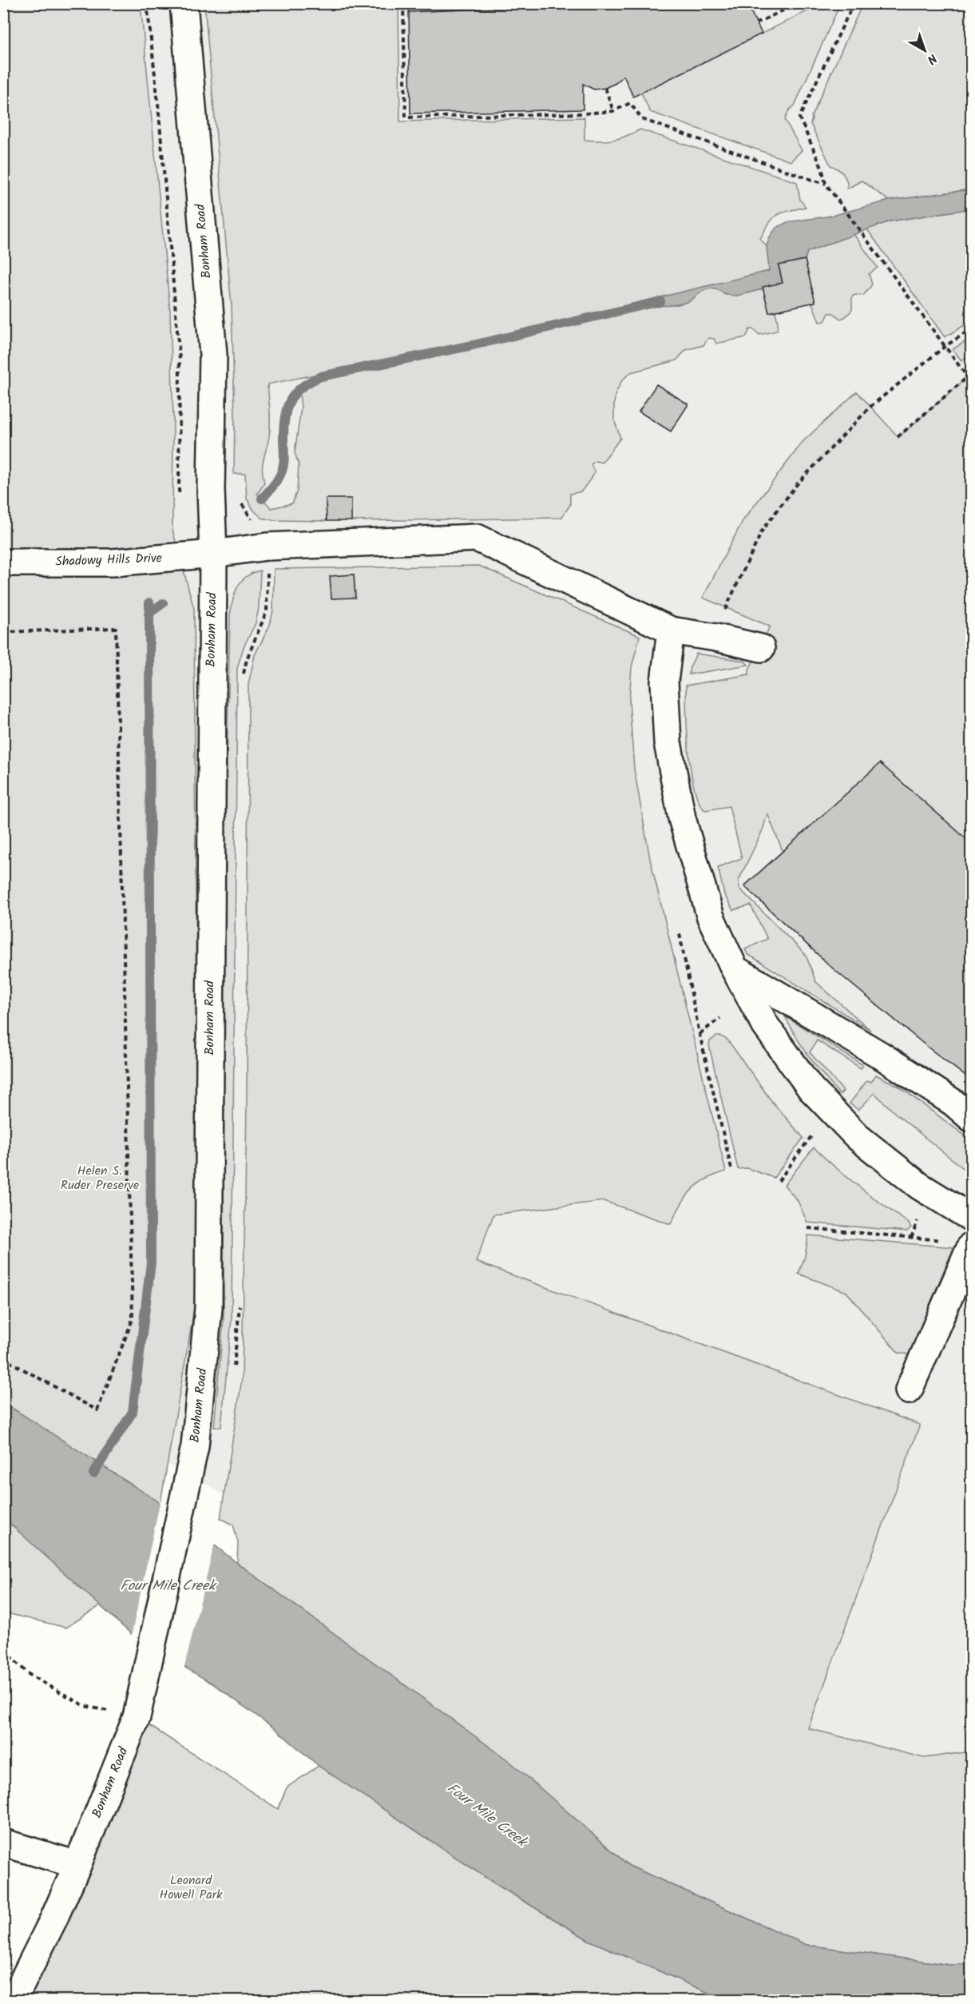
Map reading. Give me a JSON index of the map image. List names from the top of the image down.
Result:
{
  "streets": {
    "street": ["Bonham Road", "Shadowy Hills Drive"]
  },
  "crossings": [
    ["Bonham Road", "Shadowy Hills Drive"]
  ],
  "water": ["Four Mile Creek"],
  "parks": ["Helen S. Ruder Preserve", "Leonard Howell Park"],
  "north": "bottom right"
}
